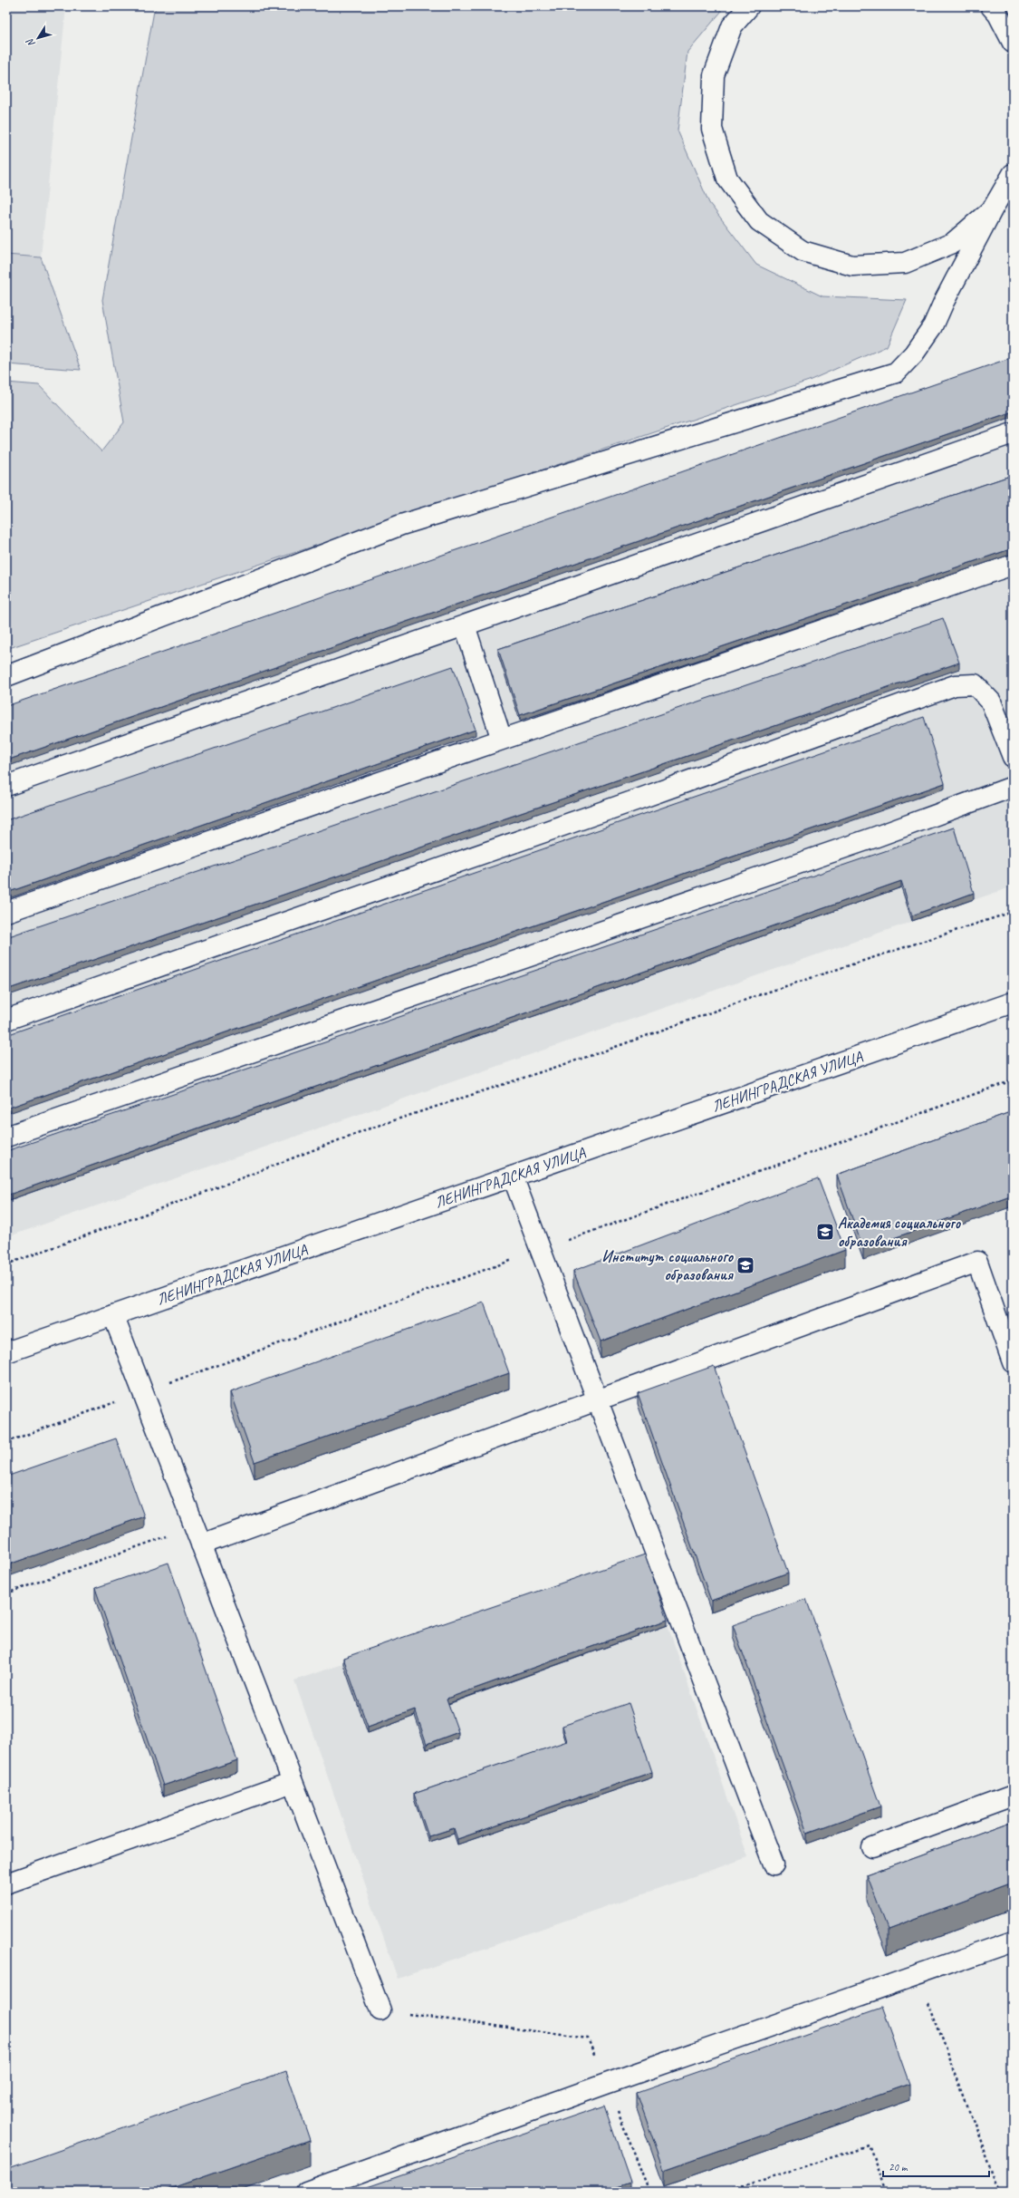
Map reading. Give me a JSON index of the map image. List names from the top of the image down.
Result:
{
  "streets": {
    "main road": ["ЛЕНИНГРАДСКАЯ УЛИЦА"]
  },
  "places": {
    "school or university": ["Академия социального образования", "Институт социального образования"]
  },
  "scale_bar": "20 m",
  "north": "bottom left"
}
